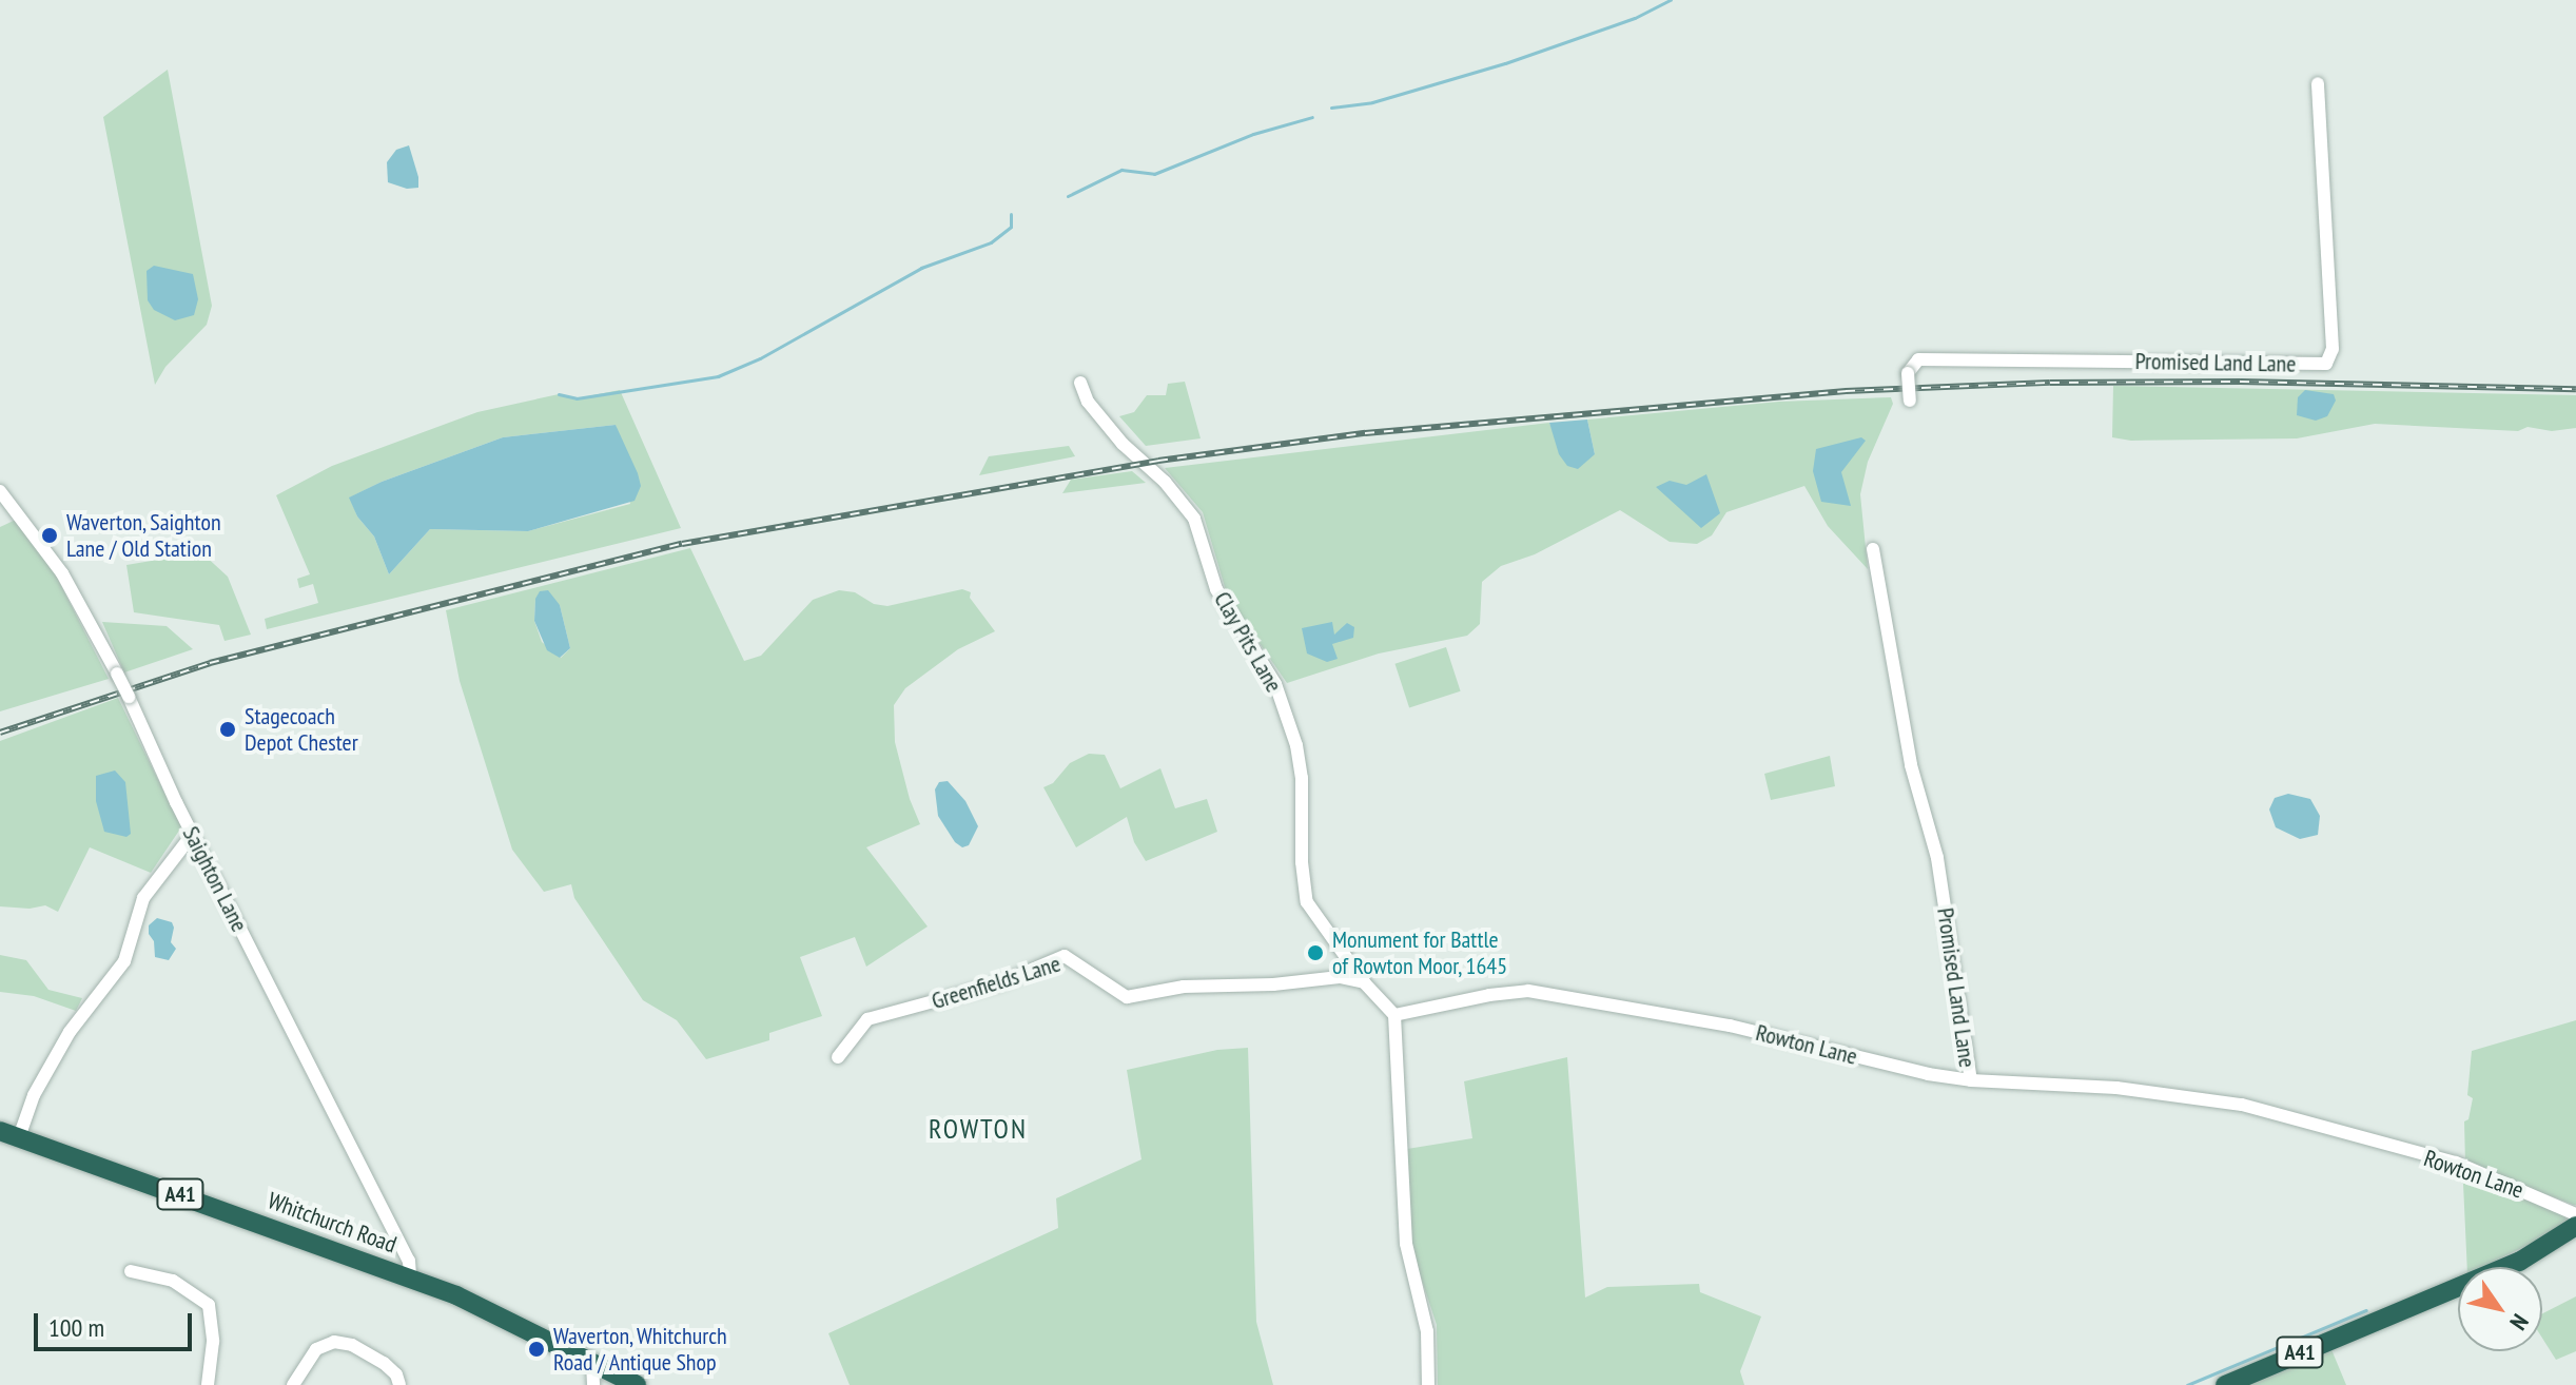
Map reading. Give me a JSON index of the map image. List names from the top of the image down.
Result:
{
  "streets": {
    "highway": ["A41", "Whitchurch Road"],
    "street": [
      "Promised Land Lane",
      "Clay Pits Lane",
      "Saighton Lane",
      "Greenfields Lane",
      "Rowton Lane"
    ]
  },
  "crossings": [
    ["Promised Land Lane", "Rowton Lane"],
    ["Clay Pits Lane", "Greenfields Lane"],
    ["Clay Pits Lane", "Rowton Lane"],
    ["Saighton Lane", "Whitchurch Road"]
  ],
  "districts": ["ROWTON"],
  "places": [
    "Waverton, Saighton Lane / Old Station",
    "Stagecoach Depot Chester",
    "Monument for Battle of Rowton Moor, 1645",
    "Waverton, Whitchurch Road / Antique Shop"
  ],
  "scale_bar": "100 m",
  "north": "bottom right"
}
